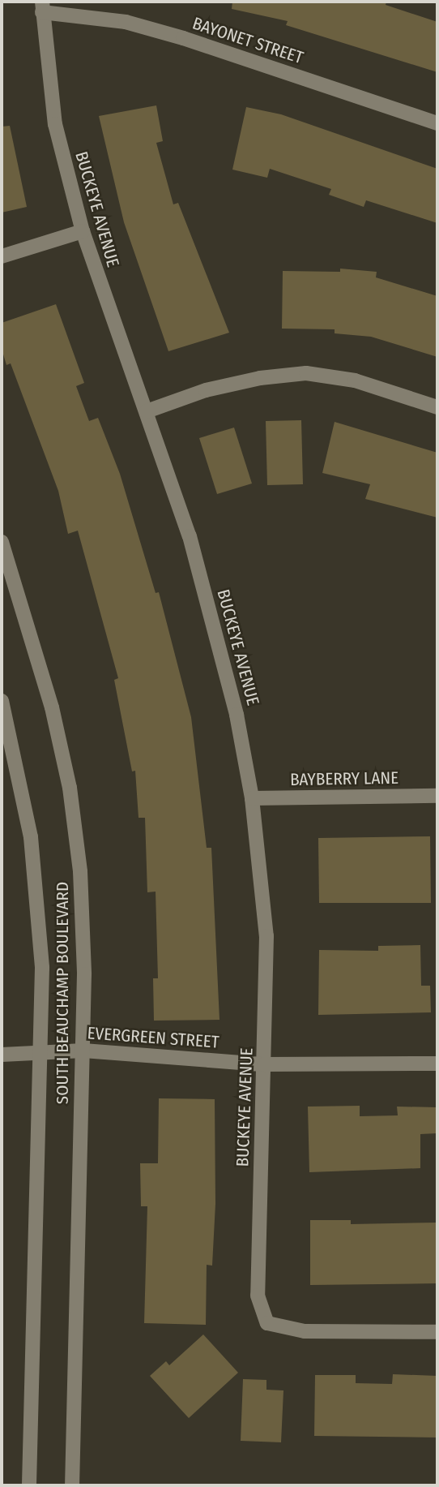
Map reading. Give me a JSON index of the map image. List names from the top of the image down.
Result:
{
  "streets": {
    "street": [
      "BAYONET STREET",
      "BUCKEYE AVENUE",
      "BAYBERRY LANE",
      "SOUTH BEAUCHAMP BOULEVARD",
      "EVERGREEN STREET"
    ]
  },
  "crossings": [
    ["BAYONET STREET", "BUCKEYE AVENUE"],
    ["BUCKEYE AVENUE", "BAYBERRY LANE"],
    ["BUCKEYE AVENUE", "EVERGREEN STREET"],
    ["SOUTH BEAUCHAMP BOULEVARD", "EVERGREEN STREET"]
  ]
}
